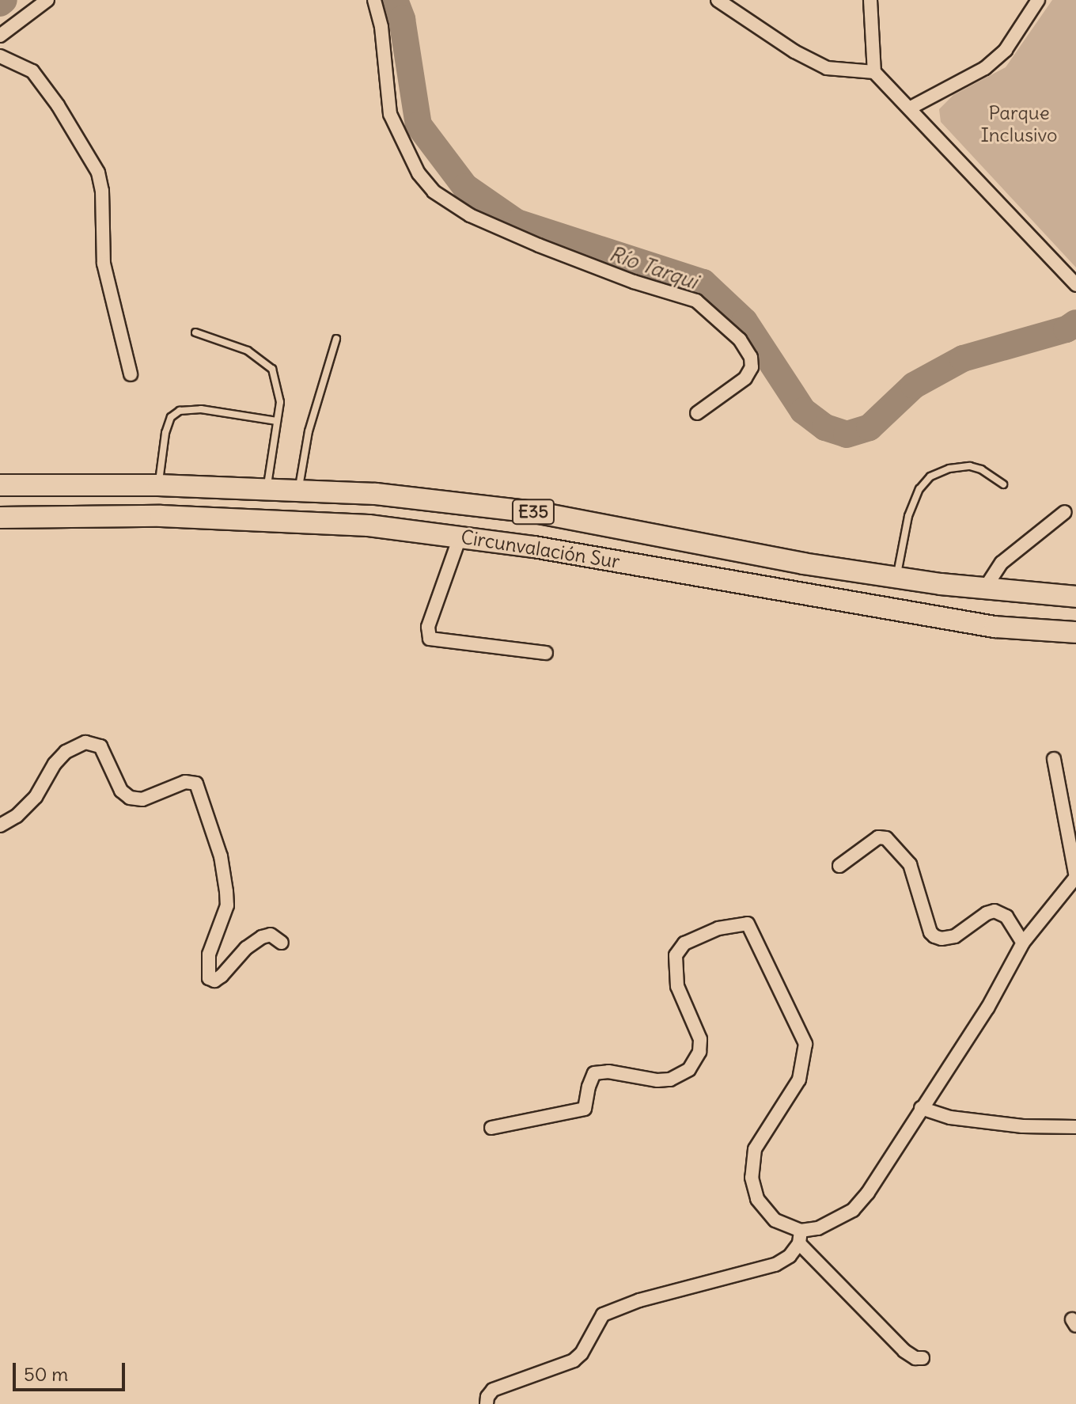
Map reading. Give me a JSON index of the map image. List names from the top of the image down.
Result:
{
  "streets": {
    "highway": ["E35", "Circunvalación Sur"]
  },
  "water": ["Río Tarqui"],
  "parks": ["Parque Inclusivo"],
  "scale_bar": "50 m"
}
